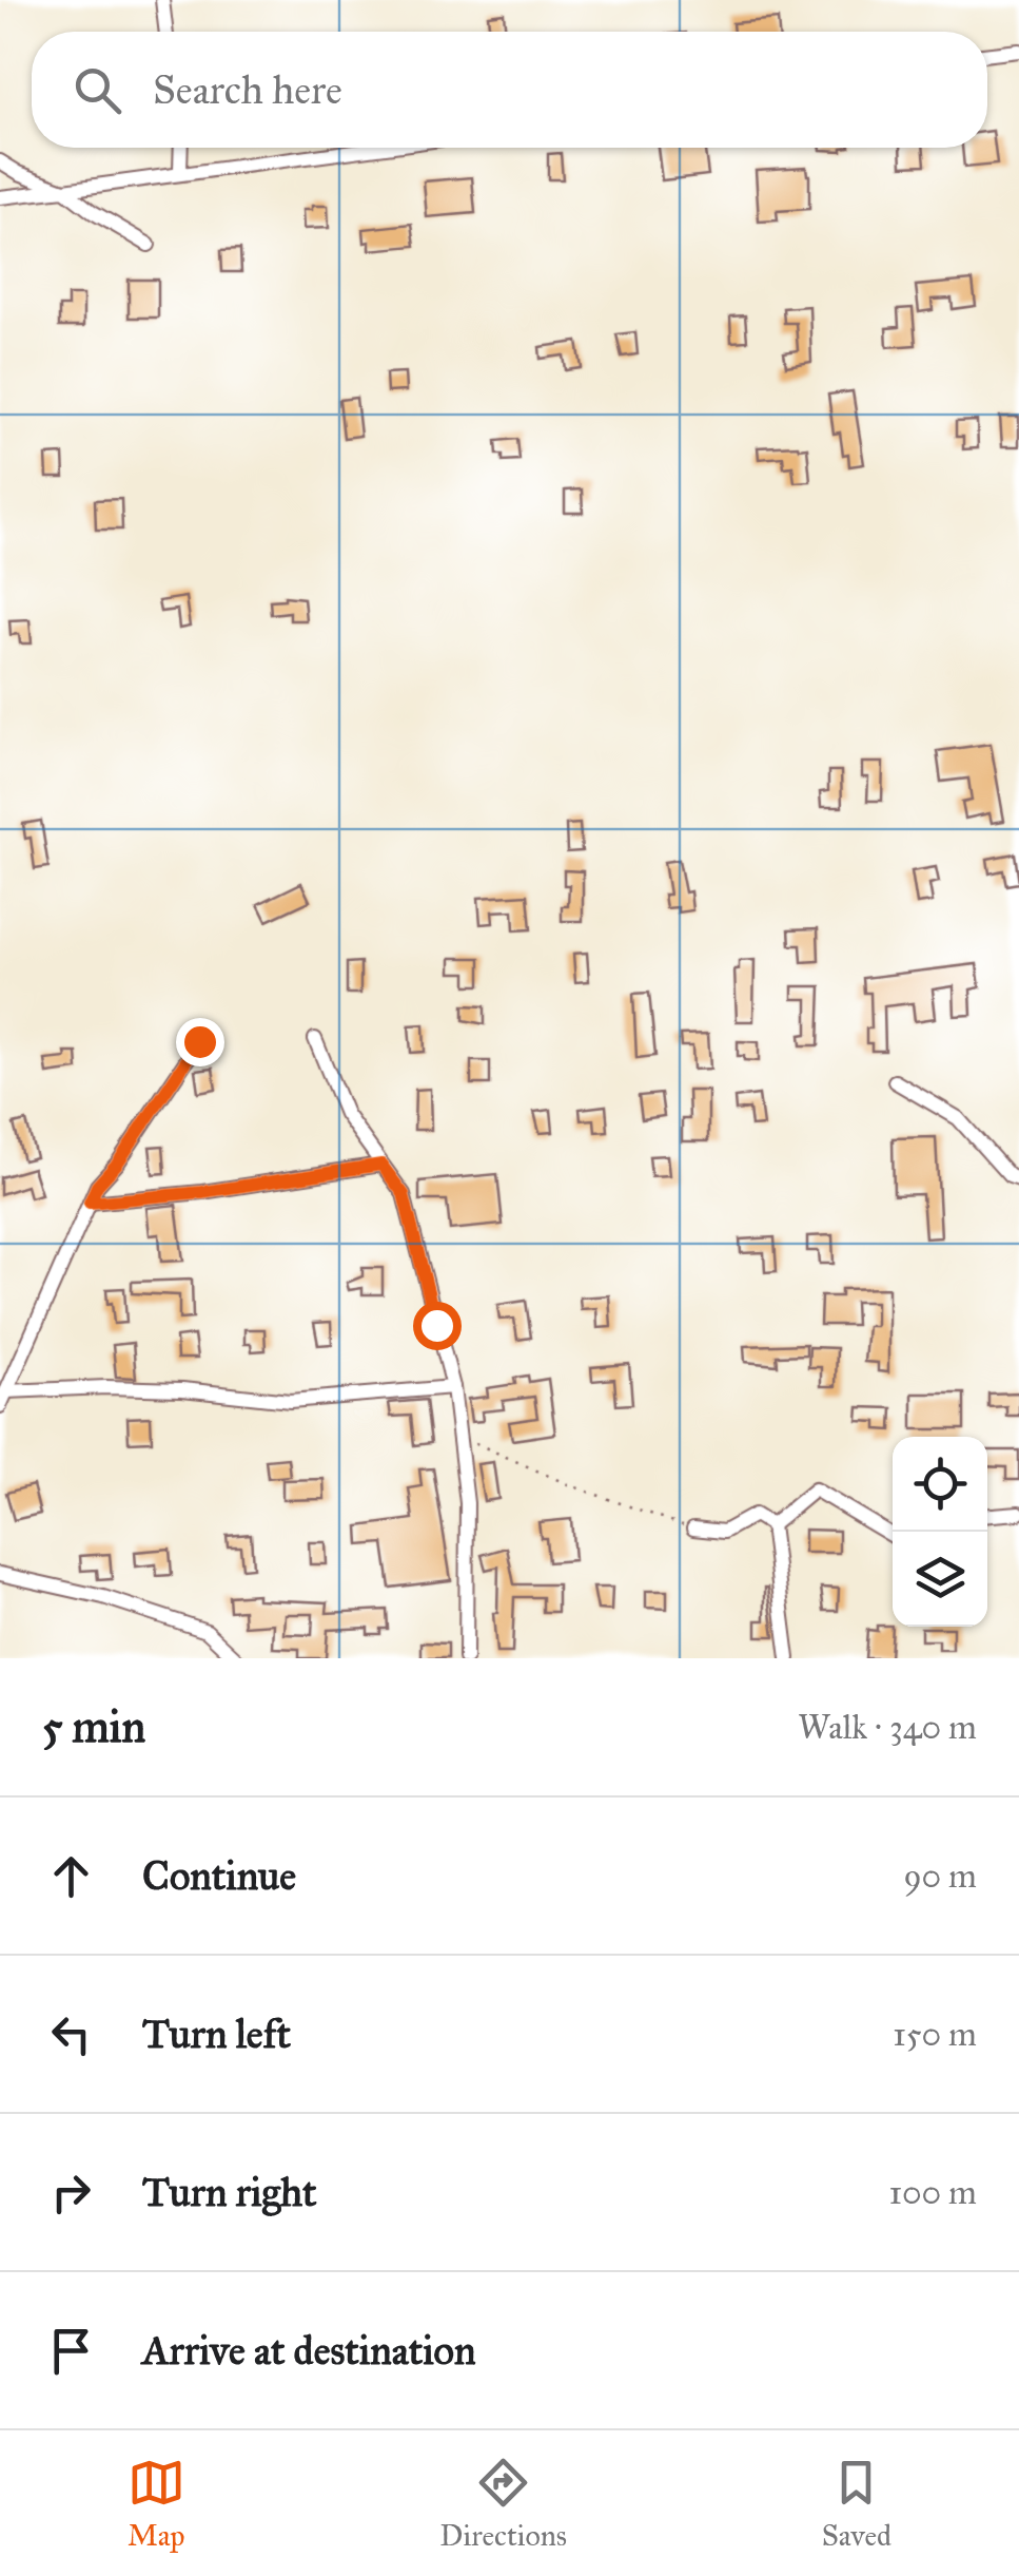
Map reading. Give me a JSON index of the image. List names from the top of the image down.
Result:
{
  "page": {
    "search": "Search here",
    "heading": ["5 min", "Walk · 340 m"],
    "list": [
      ["Continue", "90 m"],
      ["Turn left", "150 m"],
      ["Turn right", "100 m"],
      "Arrive at destination"
    ],
    "nav": ["Map", "Directions", "Saved"]
  }
}
